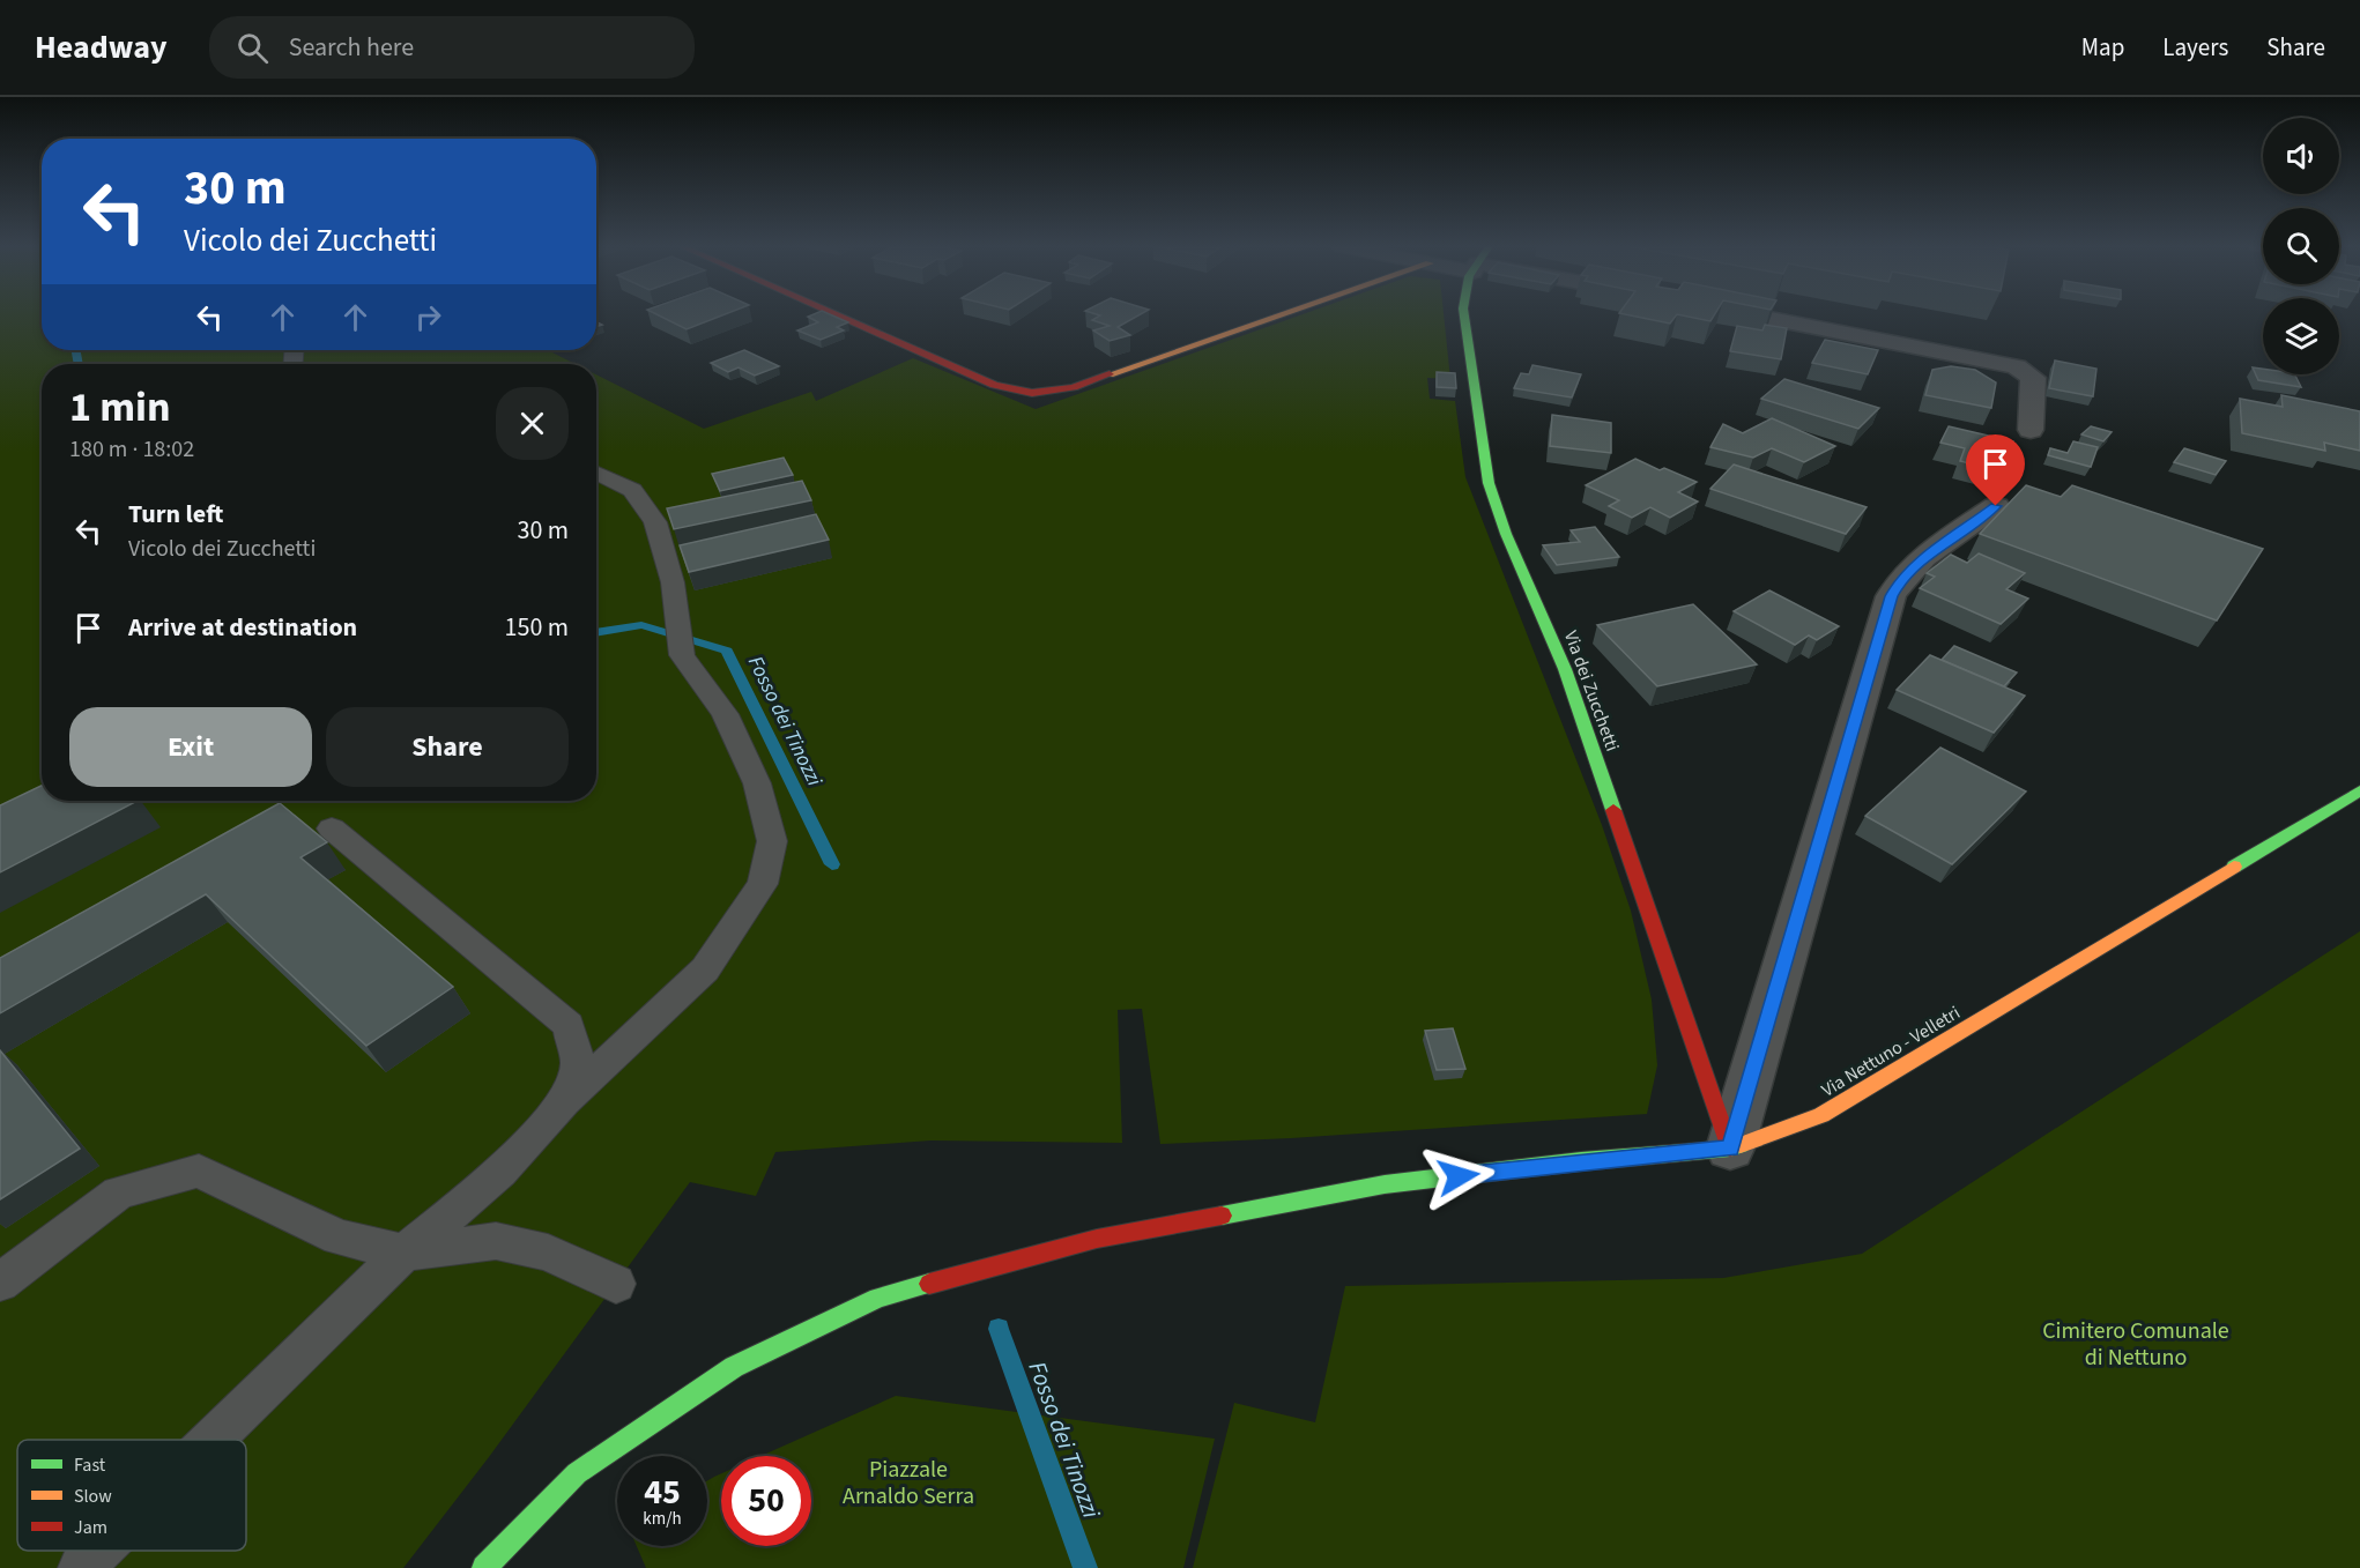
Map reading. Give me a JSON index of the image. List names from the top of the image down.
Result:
{
  "streets": {
    "street": ["Via dei Zucchetti", "Via Nettuno - Velletri"]
  },
  "crossings": [
    ["Via dei Zucchetti", "Via Nettuno - Velletri"]
  ],
  "water": ["Fosso dei Tinozzi"],
  "parks": ["Cimitero Comunale di Nettuno", "Piazzale Arnaldo Serra"],
  "legend": ["Fast", "Slow", "Jam"],
  "page": {
    "header": "Headway",
    "search": "Search here",
    "nav": ["Map", "Layers", "Share"],
    "turn": ["30 m", "Vicolo dei Zucchetti"],
    "heading": ["1 min", "180 m · 18:02"],
    "list": [
      {
        "name": "Turn left",
        "note": "Vicolo dei Zucchetti",
        "value": "30 m"
      },
      {
        "name": "Arrive at destination",
        "value": "150 m"
      }
    ],
    "buttons": ["Exit", "Share"],
    "speed": "45 km/h",
    "limit": "50"
  }
}
